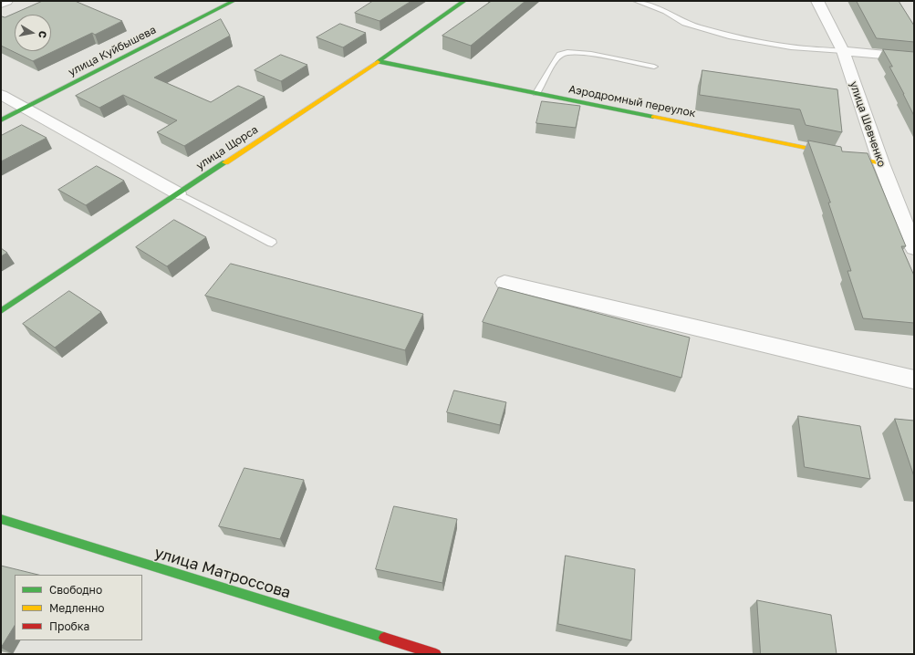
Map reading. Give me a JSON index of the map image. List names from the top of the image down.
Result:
{
  "streets": {
    "street": [
      "улица Куйбышева",
      "Аэродромный переулок",
      "улица Шевченко",
      "улица Щорса",
      "улица Матроссова"
    ]
  },
  "crossings": [
    ["Аэродромный переулок", "улица Шевченко"],
    ["Аэродромный переулок", "улица Щорса"]
  ],
  "legend": ["Свободно", "Медленно", "Пробка"],
  "north": "right"
}
